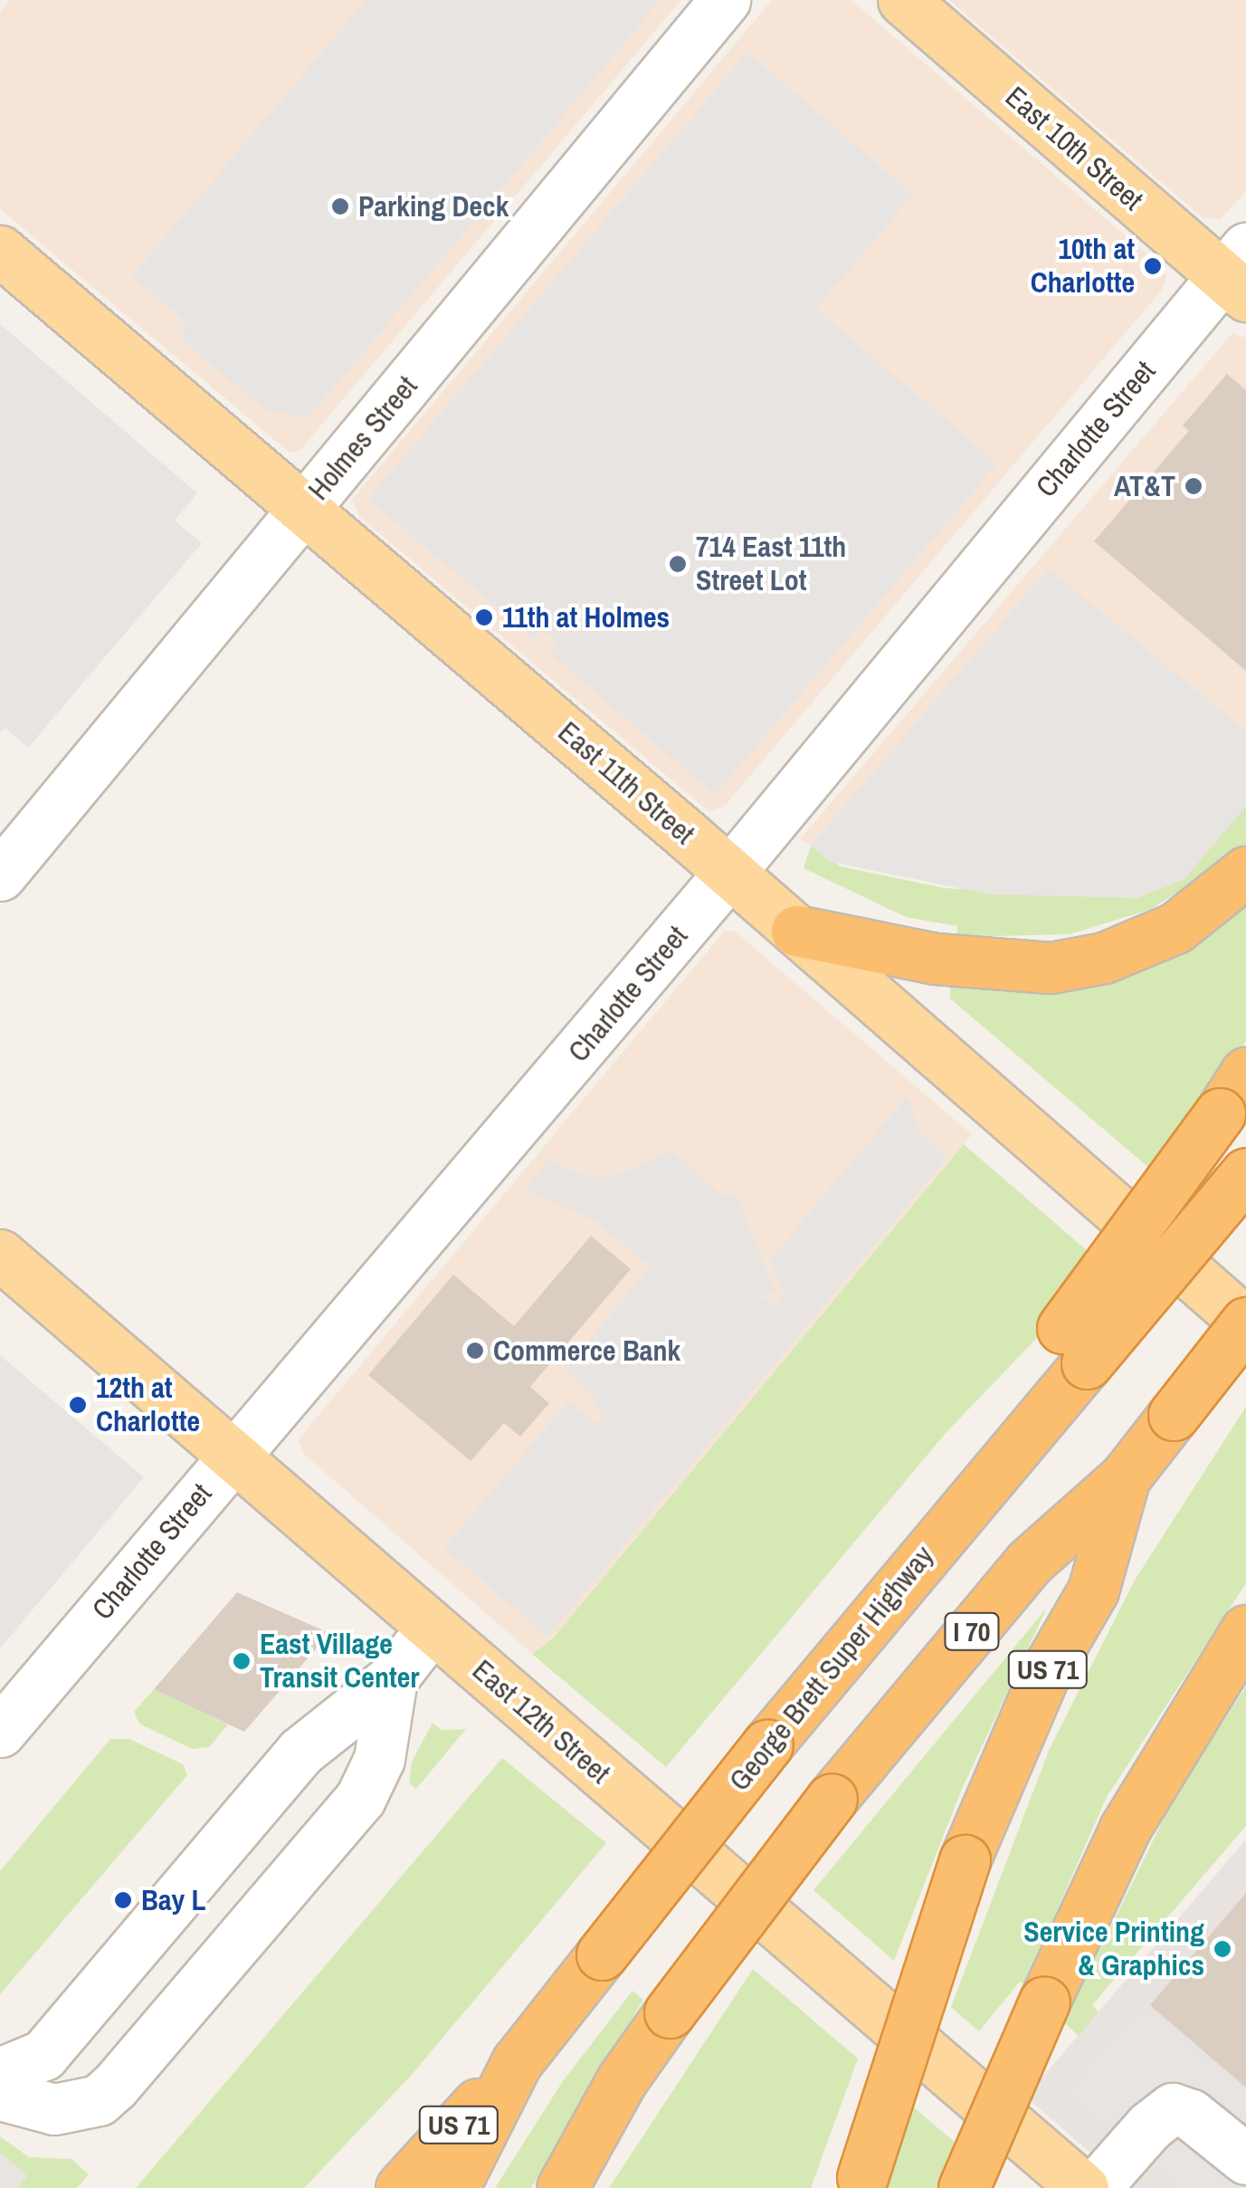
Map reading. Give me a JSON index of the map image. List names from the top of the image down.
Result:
{
  "streets": {
    "highway": ["I 70", "George Brett Super Highway", "US 71"],
    "main road": ["East 10th Street", "East 11th Street", "East 12th Street"],
    "street": ["Charlotte Street", "Holmes Street"]
  },
  "crossings": [
    ["East 10th Street", "Charlotte Street"],
    ["Charlotte Street", "East 11th Street"],
    ["Charlotte Street", "East 12th Street"],
    ["Holmes Street", "East 11th Street"],
    ["East 11th Street", "I 70"],
    ["I 70", "US 71"],
    ["George Brett Super Highway", "US 71"]
  ],
  "places": [
    "Parking Deck",
    "10th at Charlotte",
    "AT&T",
    "714 East 11th Street Lot",
    "11th at Holmes",
    "Commerce Bank",
    "12th at Charlotte",
    "East Village Transit Center",
    "Bay L",
    "Service Printing & Graphics"
  ]
}
